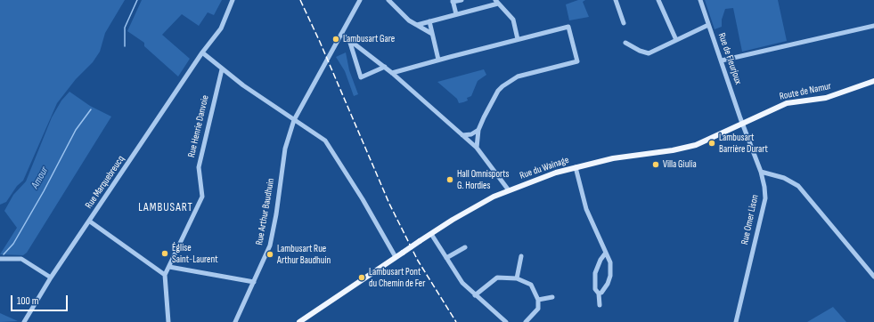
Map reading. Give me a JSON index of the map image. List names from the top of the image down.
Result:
{
  "streets": {
    "main road": ["Route de Namur", "Rue du Wainage"],
    "street": [
      "Rue de Fleurjoux",
      "Rue Henrie Danvoie",
      "Rue Marquebreucq",
      "Rue Arthur Baudhuin",
      "Rue Omer Lison"
    ]
  },
  "crossings": [
    ["Rue de Fleurjoux", "Route de Namur"],
    ["Rue de Fleurjoux", "Rue du Wainage"],
    ["Rue de Fleurjoux", "Rue Omer Lison"],
    ["Route de Namur", "Rue du Wainage"],
    ["Route de Namur", "Rue Omer Lison"],
    ["Rue du Wainage", "Rue Omer Lison"]
  ],
  "districts": ["LAMBUSART"],
  "water": ["Amour"],
  "places": [
    "Lambusart Gare",
    "Lambusart Barrière Durart",
    "Villa Giulia",
    "Hall Omnisports G. Hordies",
    "Église Saint-Laurent",
    "Lambusart Rue Arthur Baudhuin",
    "Lambusart Pont du Chemin de Fer"
  ],
  "scale_bar": "100 m"
}
